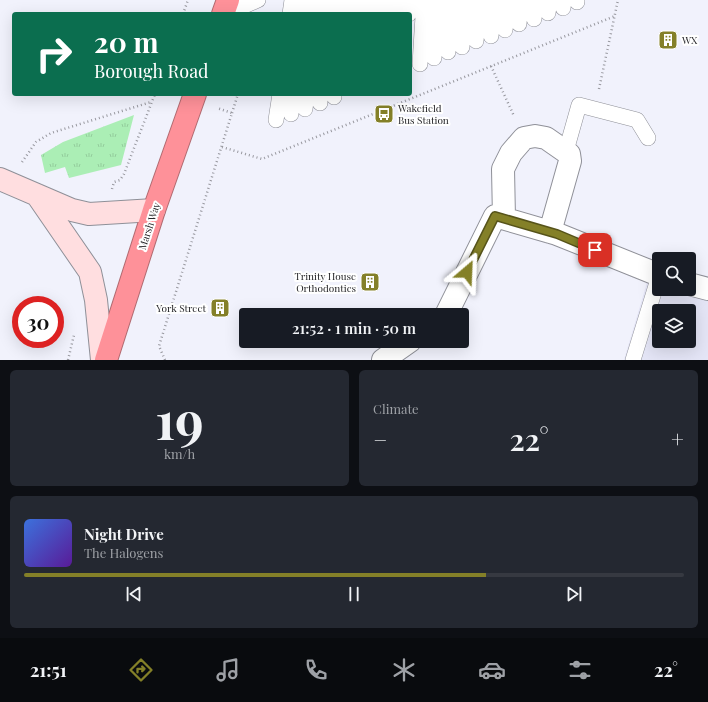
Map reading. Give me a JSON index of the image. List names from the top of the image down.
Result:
{
  "streets": {
    "highway": ["Marsh Way"]
  },
  "places": {
    "building": ["WX", "Trinity House Orthodontics", "York Street"],
    "bus stop": ["Wakefield Bus Station"]
  },
  "page": {
    "turn": ["20 m", "Borough Road"],
    "limit": "30",
    "trip": "21:52 · 1 min · 50 m",
    "tile": [
      ["19", "km/h"],
      "Climate"
    ],
    "heat": ["−", "22°", "+"],
    "song": ["Night Drive", "The Halogens"],
    "tabs": ["21:51", "22°"]
  }
}
